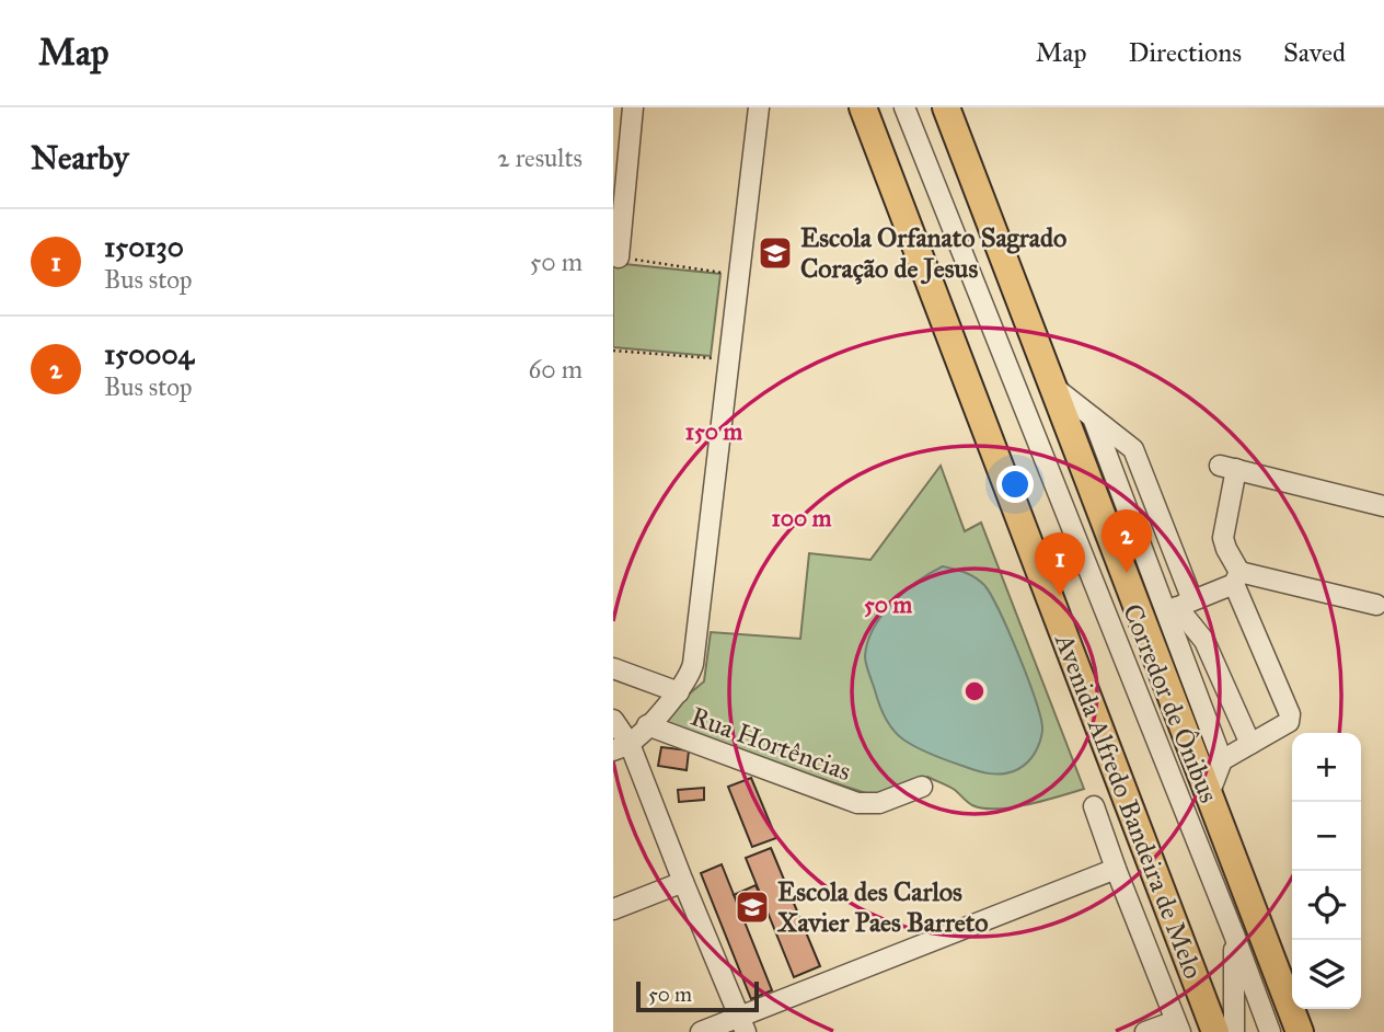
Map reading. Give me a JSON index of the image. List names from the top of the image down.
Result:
{
  "streets": {
    "highway": ["Avenida Alfredo Bandeira de Melo"],
    "street": ["Corredor de Ônibus", "Rua Hortências"]
  },
  "places": {
    "school or university": ["Escola Orfanato Sagrado Coração de Jesus", "Escola des Carlos Xavier Paes Barreto"]
  },
  "scale_bar": "50 m",
  "page": {
    "header": "Map",
    "nav": ["Map", "Directions", "Saved"],
    "heading": ["Nearby", "2 results"],
    "list": [
      {
        "mark": "1",
        "name": "150130",
        "note": "Bus stop",
        "value": "50 m"
      },
      {
        "mark": "2",
        "name": "150004",
        "note": "Bus stop",
        "value": "60 m"
      }
    ],
    "pins": ["2", "1"],
    "map_buttons": ["+", "−"],
    "scale": "50 m"
  },
  "rings": ["150 m", "100 m", "50 m"]
}
